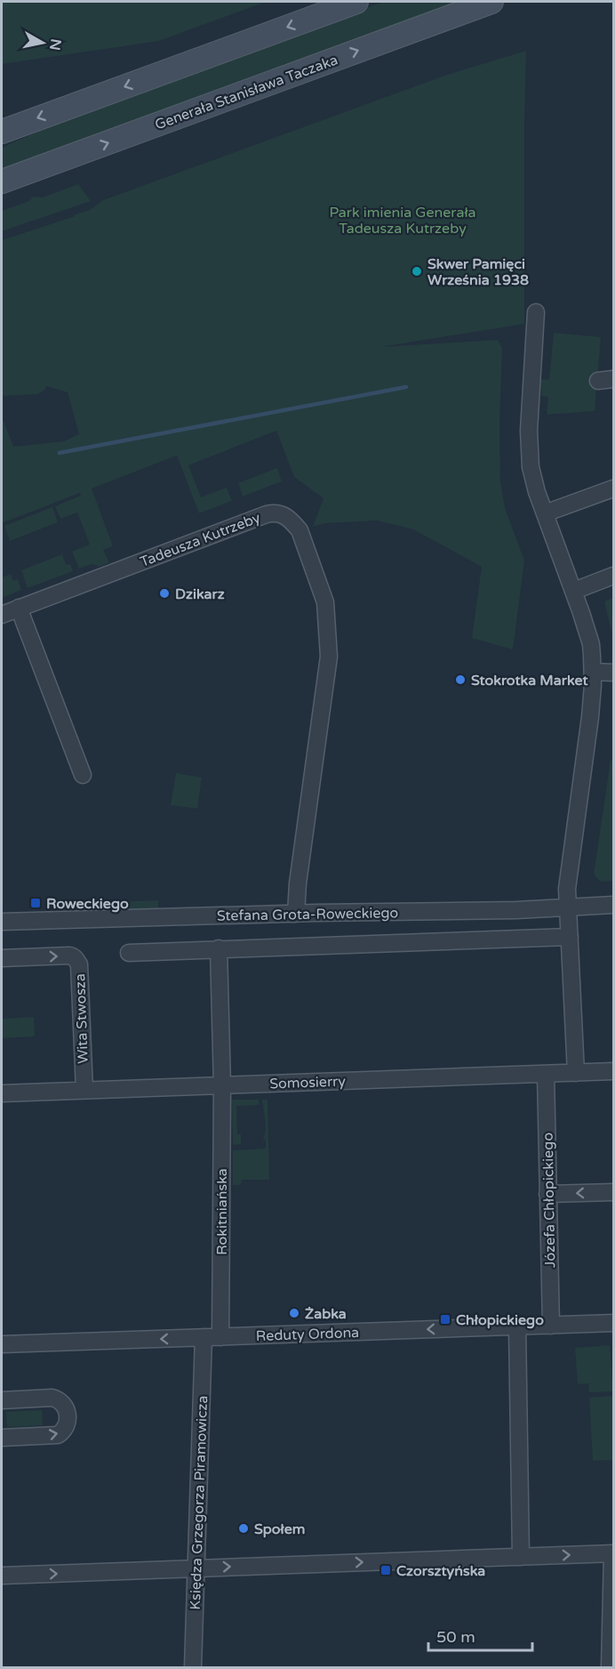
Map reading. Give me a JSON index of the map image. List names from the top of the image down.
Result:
{
  "streets": {
    "main road": ["Generała Stanisława Taczaka"],
    "street": [
      "Tadeusza Kutrzeby",
      "Stefana Grota-Roweckiego",
      "Wita Stwosza",
      "Somosierry",
      "Józefa Chłopickiego",
      "Rokitniańska",
      "Reduty Ordona",
      "Księdza Grzegorza Piramowicza"
    ]
  },
  "crossings": [
    ["Tadeusza Kutrzeby", "Stefana Grota-Roweckiego"],
    ["Wita Stwosza", "Somosierry"],
    ["Somosierry", "Józefa Chłopickiego"],
    ["Somosierry", "Rokitniańska"],
    ["Józefa Chłopickiego", "Reduty Ordona"],
    ["Rokitniańska", "Reduty Ordona"],
    ["Reduty Ordona", "Księdza Grzegorza Piramowicza"]
  ],
  "one_way": ["Reduty Ordona"],
  "parks": ["Park imienia Generała Tadeusza Kutrzeby"],
  "places": {
    "other": [
      "Skwer Pamięci Września 1938",
      "Dzikarz",
      "Stokrotka Market",
      "Żabka",
      "Społem"
    ],
    "transit": ["Roweckiego", "Chłopickiego", "Czorsztyńska"]
  },
  "scale_bar": "50 m",
  "north": "right"
}
